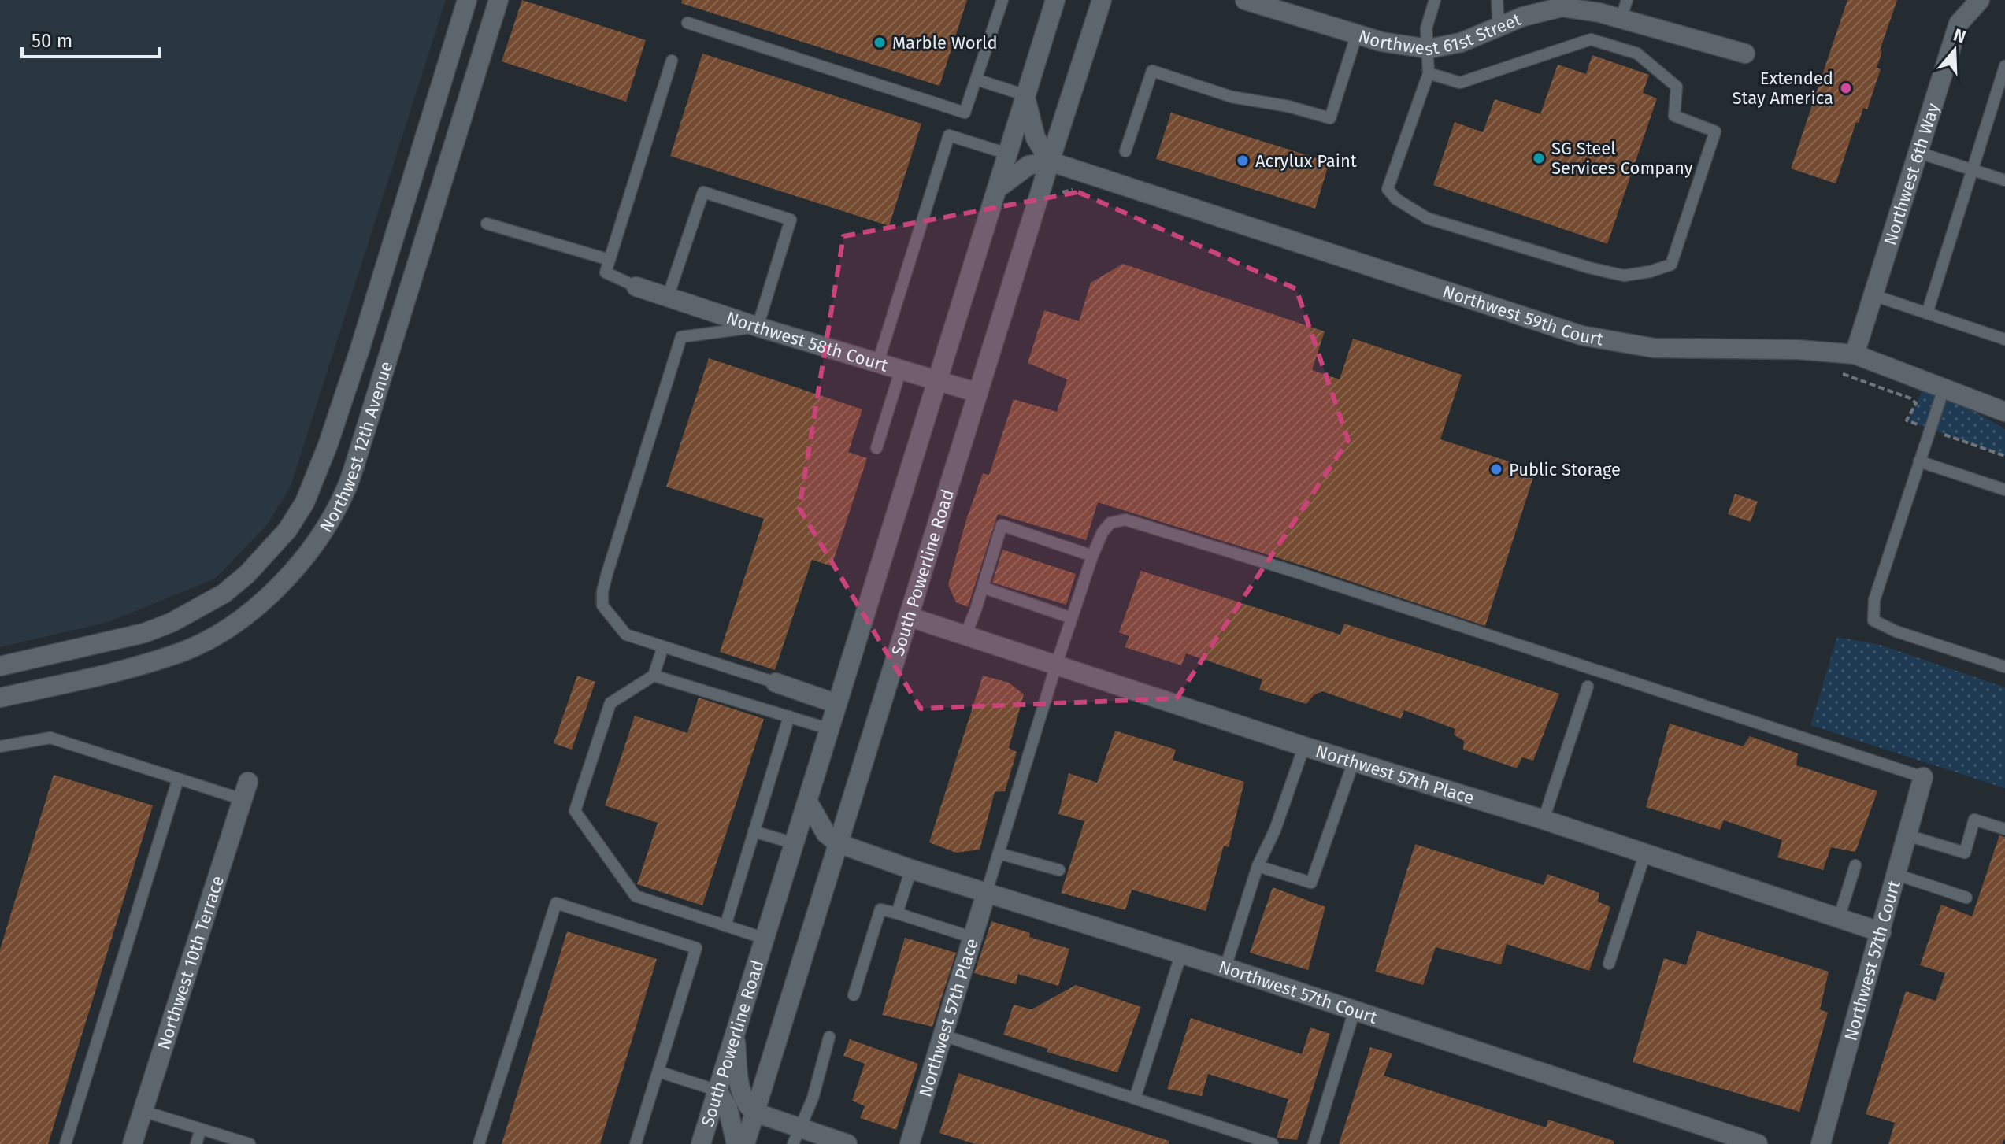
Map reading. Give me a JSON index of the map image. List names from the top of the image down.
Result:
{
  "streets": {
    "street": [
      "Northwest 61st Street",
      "Northwest 6th Way",
      "Northwest 59th Court",
      "Northwest 58th Court",
      "Northwest 12th Avenue",
      "South Powerline Road",
      "Northwest 57th Place",
      "Northwest 57th Court",
      "Northwest 10th Terrace"
    ]
  },
  "crossings": [
    ["Northwest 6th Way", "Northwest 59th Court"],
    ["Northwest 59th Court", "South Powerline Road"],
    ["Northwest 58th Court", "South Powerline Road"],
    ["South Powerline Road", "Northwest 57th Place"],
    ["South Powerline Road", "Northwest 57th Court"],
    ["Northwest 57th Place", "Northwest 57th Court"]
  ],
  "places": [
    "Marble World",
    "Extended Stay America",
    "SG Steel Services Company",
    "Acrylux Paint",
    "Public Storage"
  ],
  "scale_bar": "50 m",
  "north": "top"
}
